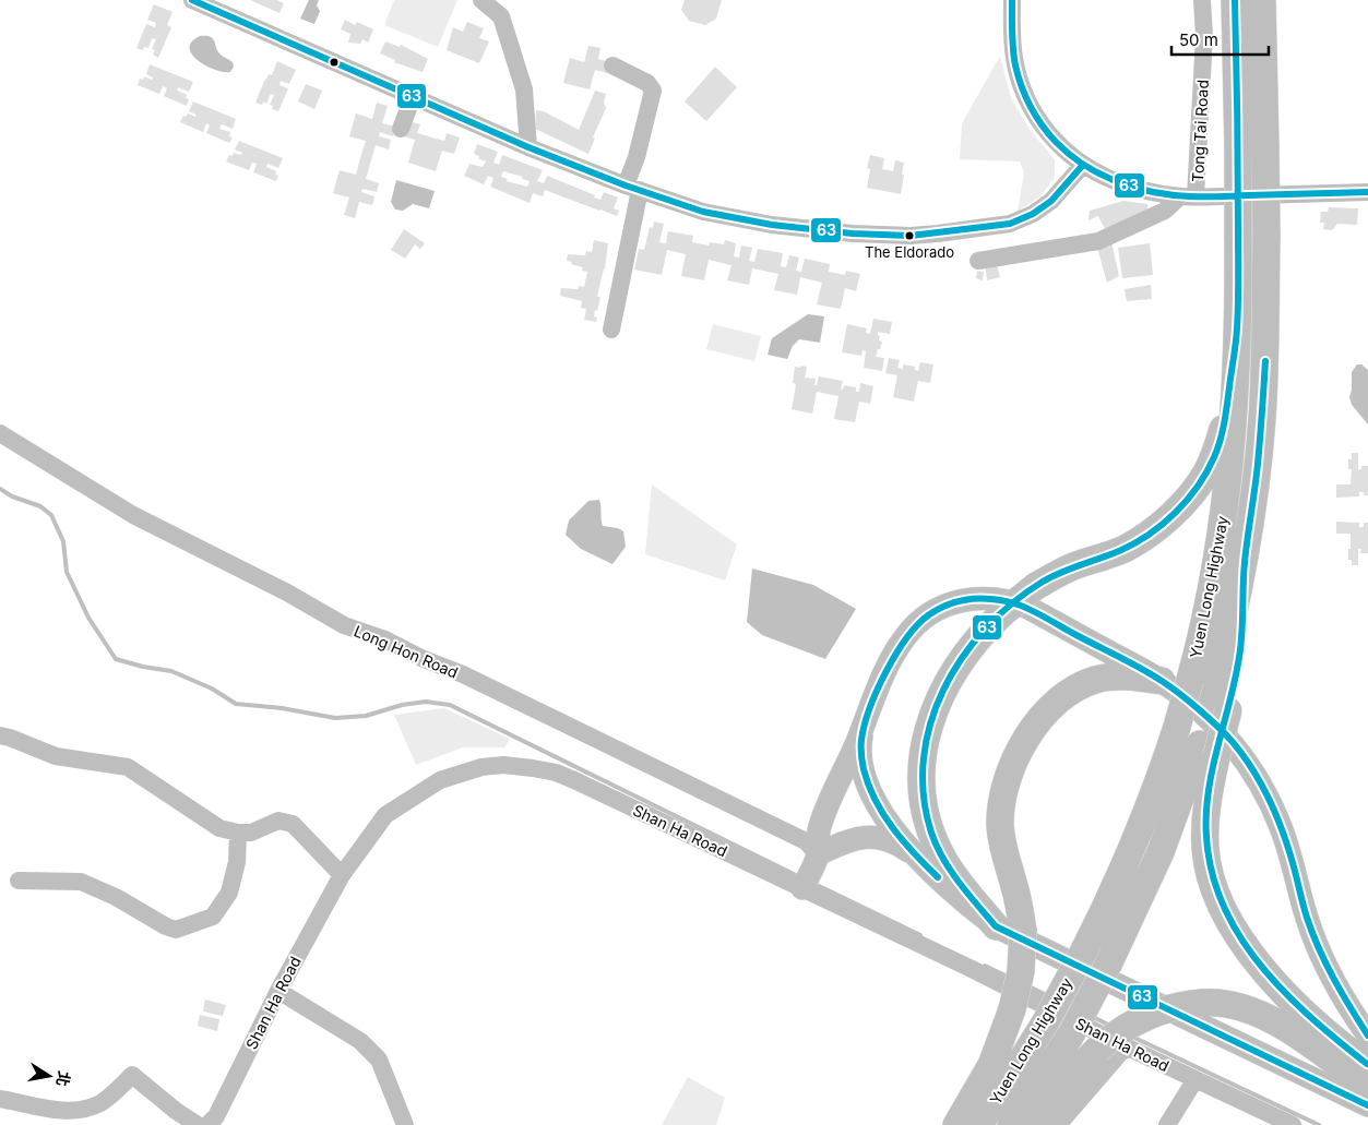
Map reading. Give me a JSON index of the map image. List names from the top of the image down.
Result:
{
  "streets": {
    "highway": ["Yuen Long Highway"],
    "street": ["Tong Tai Road", "Long Hon Road", "Shan Ha Road"]
  },
  "crossings": [
    ["Long Hon Road", "Shan Ha Road"]
  ],
  "places": ["The Eldorado"],
  "lines": ["transit line 63"],
  "scale_bar": "50 m",
  "north": "right"
}
